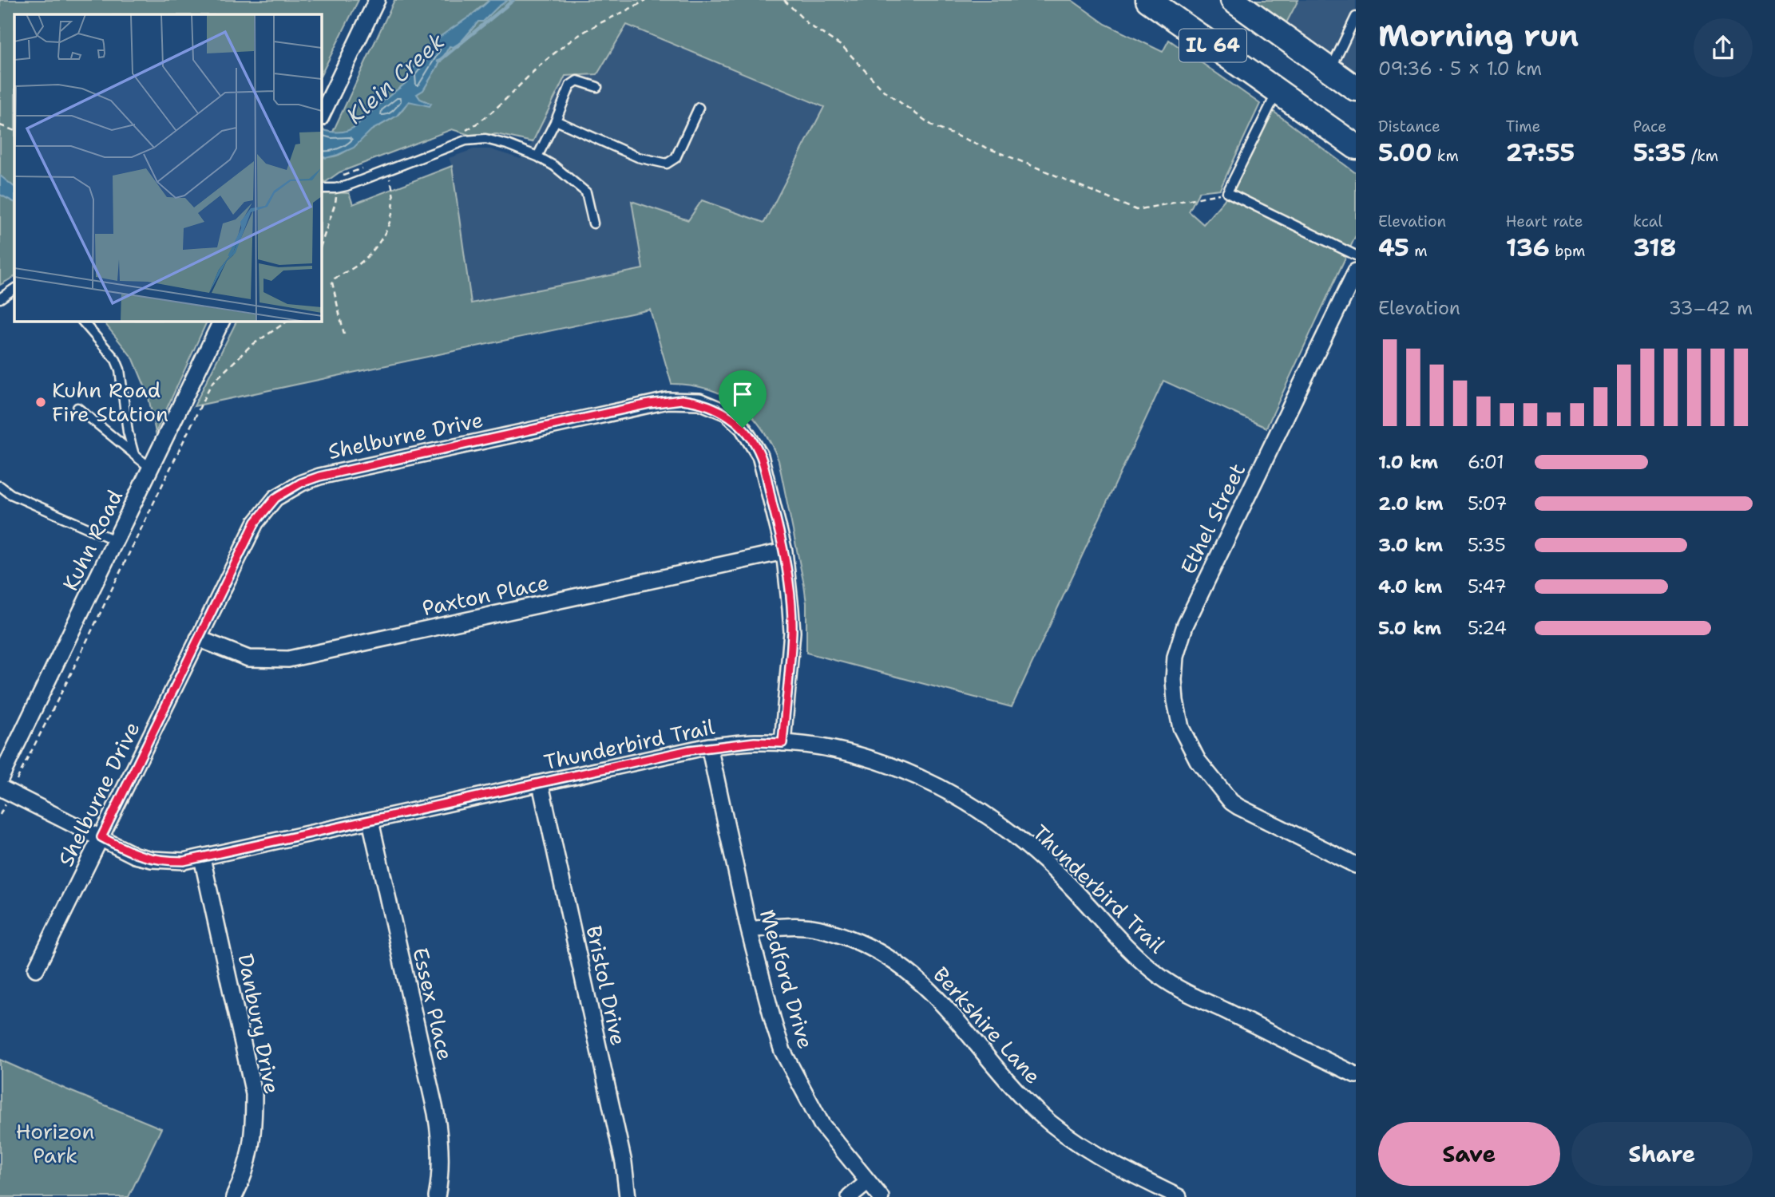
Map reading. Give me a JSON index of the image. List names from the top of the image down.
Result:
{
  "streets": {
    "main road": ["IL 64"],
    "street": [
      "Shelburne Drive",
      "Ethel Street",
      "Kuhn Road",
      "Paxton Place",
      "Thunderbird Trail",
      "Medford Drive",
      "Bristol Drive",
      "Essex Place",
      "Danbury Drive",
      "Berkshire Lane"
    ]
  },
  "crossings": [
    ["Shelburne Drive", "Paxton Place"],
    ["Shelburne Drive", "Thunderbird Trail"],
    ["Thunderbird Trail", "Medford Drive"],
    ["Thunderbird Trail", "Bristol Drive"],
    ["Thunderbird Trail", "Essex Place"],
    ["Thunderbird Trail", "Danbury Drive"],
    ["Medford Drive", "Berkshire Lane"]
  ],
  "water": ["Klein Creek"],
  "parks": ["Horizon Park"],
  "places": ["Kuhn Road Fire Station"],
  "page": {
    "heading": ["Morning run", "09:36 · 5 × 1.0 km"],
    "stats": [
      ["Distance", "5.00 km"],
      ["Time", "27:55"],
      ["Pace", "5:35 /km"],
      ["Elevation", "45 m"],
      ["Heart rate", "136 bpm"],
      ["kcal", "318"]
    ],
    "chart": ["Elevation", "33–42 m"],
    "list": [
      {
        "name": "1.0 km",
        "note": "6:01"
      },
      {
        "name": "2.0 km",
        "note": "5:07"
      },
      {
        "name": "3.0 km",
        "note": "5:35"
      },
      {
        "name": "4.0 km",
        "note": "5:47"
      },
      {
        "name": "5.0 km",
        "note": "5:24"
      }
    ],
    "buttons": ["Save", "Share"]
  }
}
